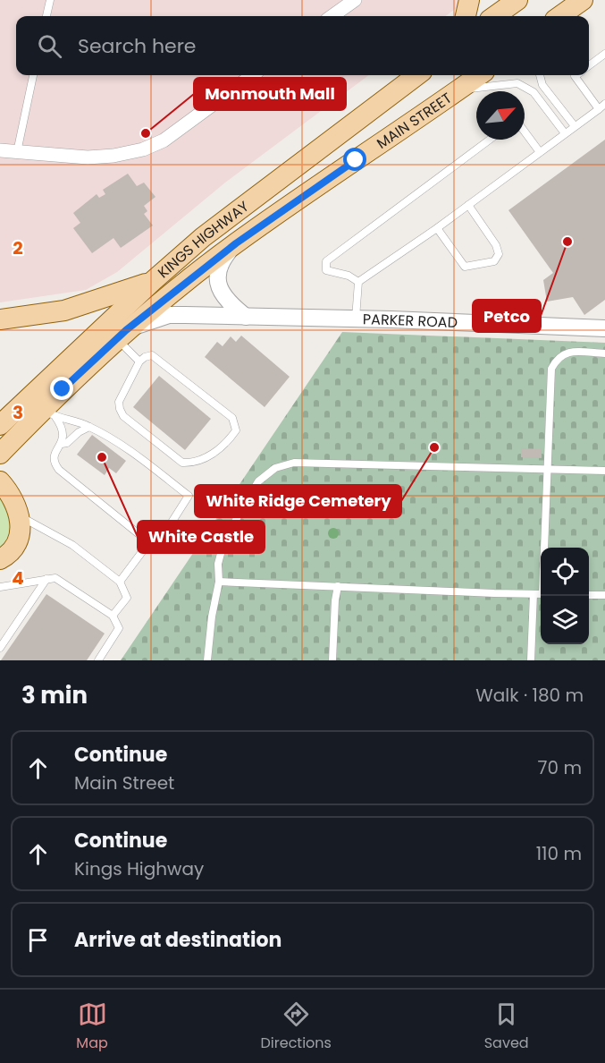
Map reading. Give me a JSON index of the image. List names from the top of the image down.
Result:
{
  "streets": {
    "main road": ["MAIN STREET", "KINGS HIGHWAY"],
    "street": ["PARKER ROAD"]
  },
  "crossings": [
    ["MAIN STREET", "KINGS HIGHWAY"],
    ["KINGS HIGHWAY", "PARKER ROAD"]
  ],
  "places": [
    "Monmouth Mall",
    "Petco",
    "White Ridge Cemetery",
    "White Castle"
  ],
  "north": "top right",
  "page": {
    "search": "Search here",
    "heading": ["3 min", "Walk · 180 m"],
    "list": [
      ["Continue", "Main Street", "70 m"],
      ["Continue", "Kings Highway", "110 m"],
      "Arrive at destination"
    ],
    "nav": ["Map", "Directions", "Saved"]
  },
  "grid": {
    "rows": ["2", "3", "4"]
  }
}
